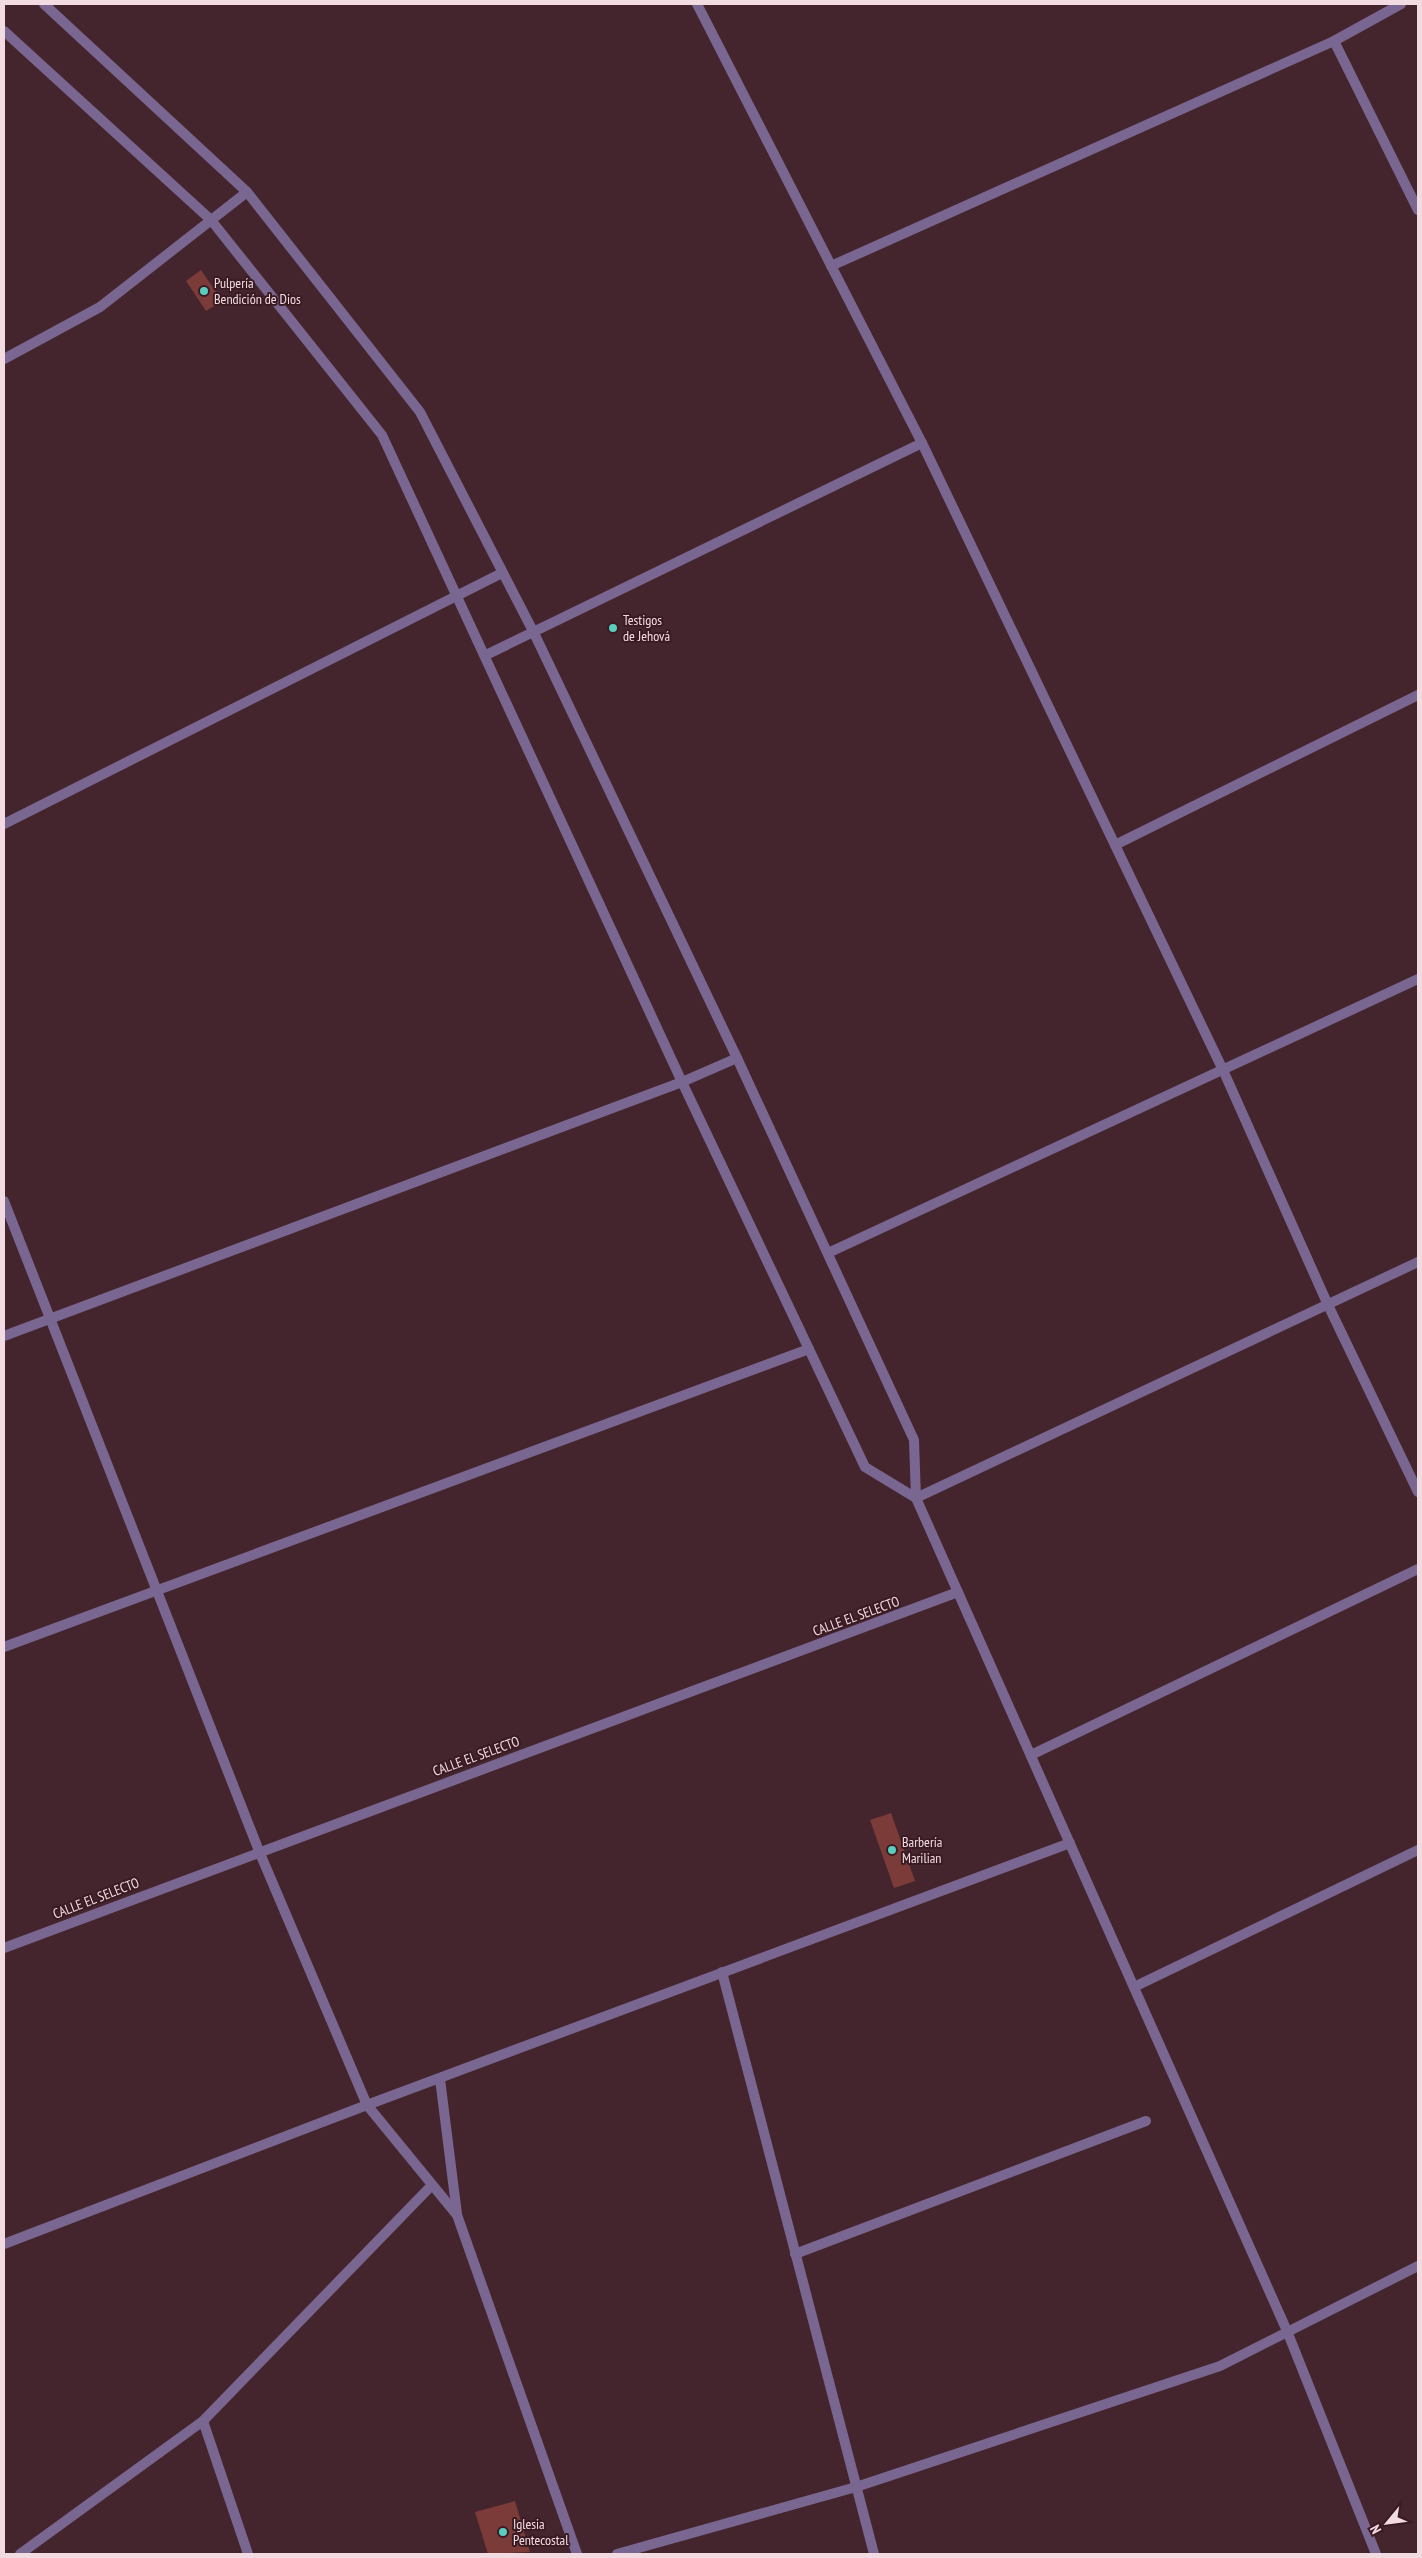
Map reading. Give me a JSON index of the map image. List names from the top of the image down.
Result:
{
  "streets": {
    "street": ["CALLE EL SELECTO"]
  },
  "places": [
    "Pulpería Bendición de Dios",
    "Testigos de Jehová",
    "Barbería Marilian",
    "Iglesia Pentecostal"
  ],
  "north": "bottom left"
}
